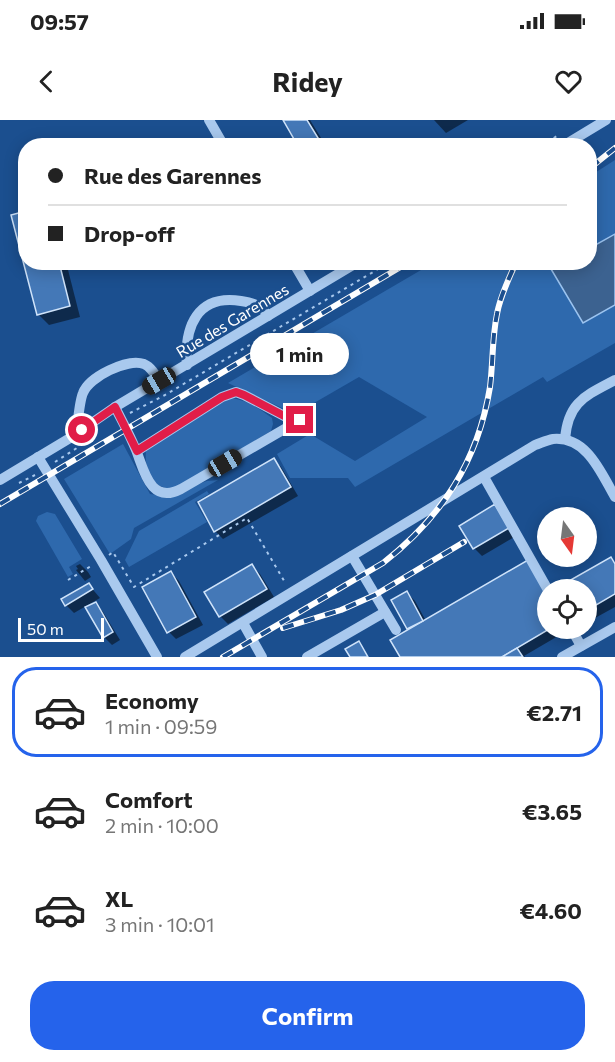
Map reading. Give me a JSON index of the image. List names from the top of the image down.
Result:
{
  "streets": {
    "street": ["Rue des Garennes"]
  },
  "scale_bar": "50 m",
  "north": "bottom",
  "page": {
    "status": "09:57",
    "header": "Ridey",
    "banner": ["Rue des Garennes", "Drop-off"],
    "bubble": "1 min",
    "scale": "50 m",
    "list": [
      {
        "name": "Economy",
        "note": "1 min · 09:59",
        "value": "€2.71"
      },
      {
        "name": "Comfort",
        "note": "2 min · 10:00",
        "value": "€3.65"
      },
      {
        "name": "XL",
        "note": "3 min · 10:01",
        "value": "€4.60"
      }
    ],
    "buttons": "Confirm"
  }
}
